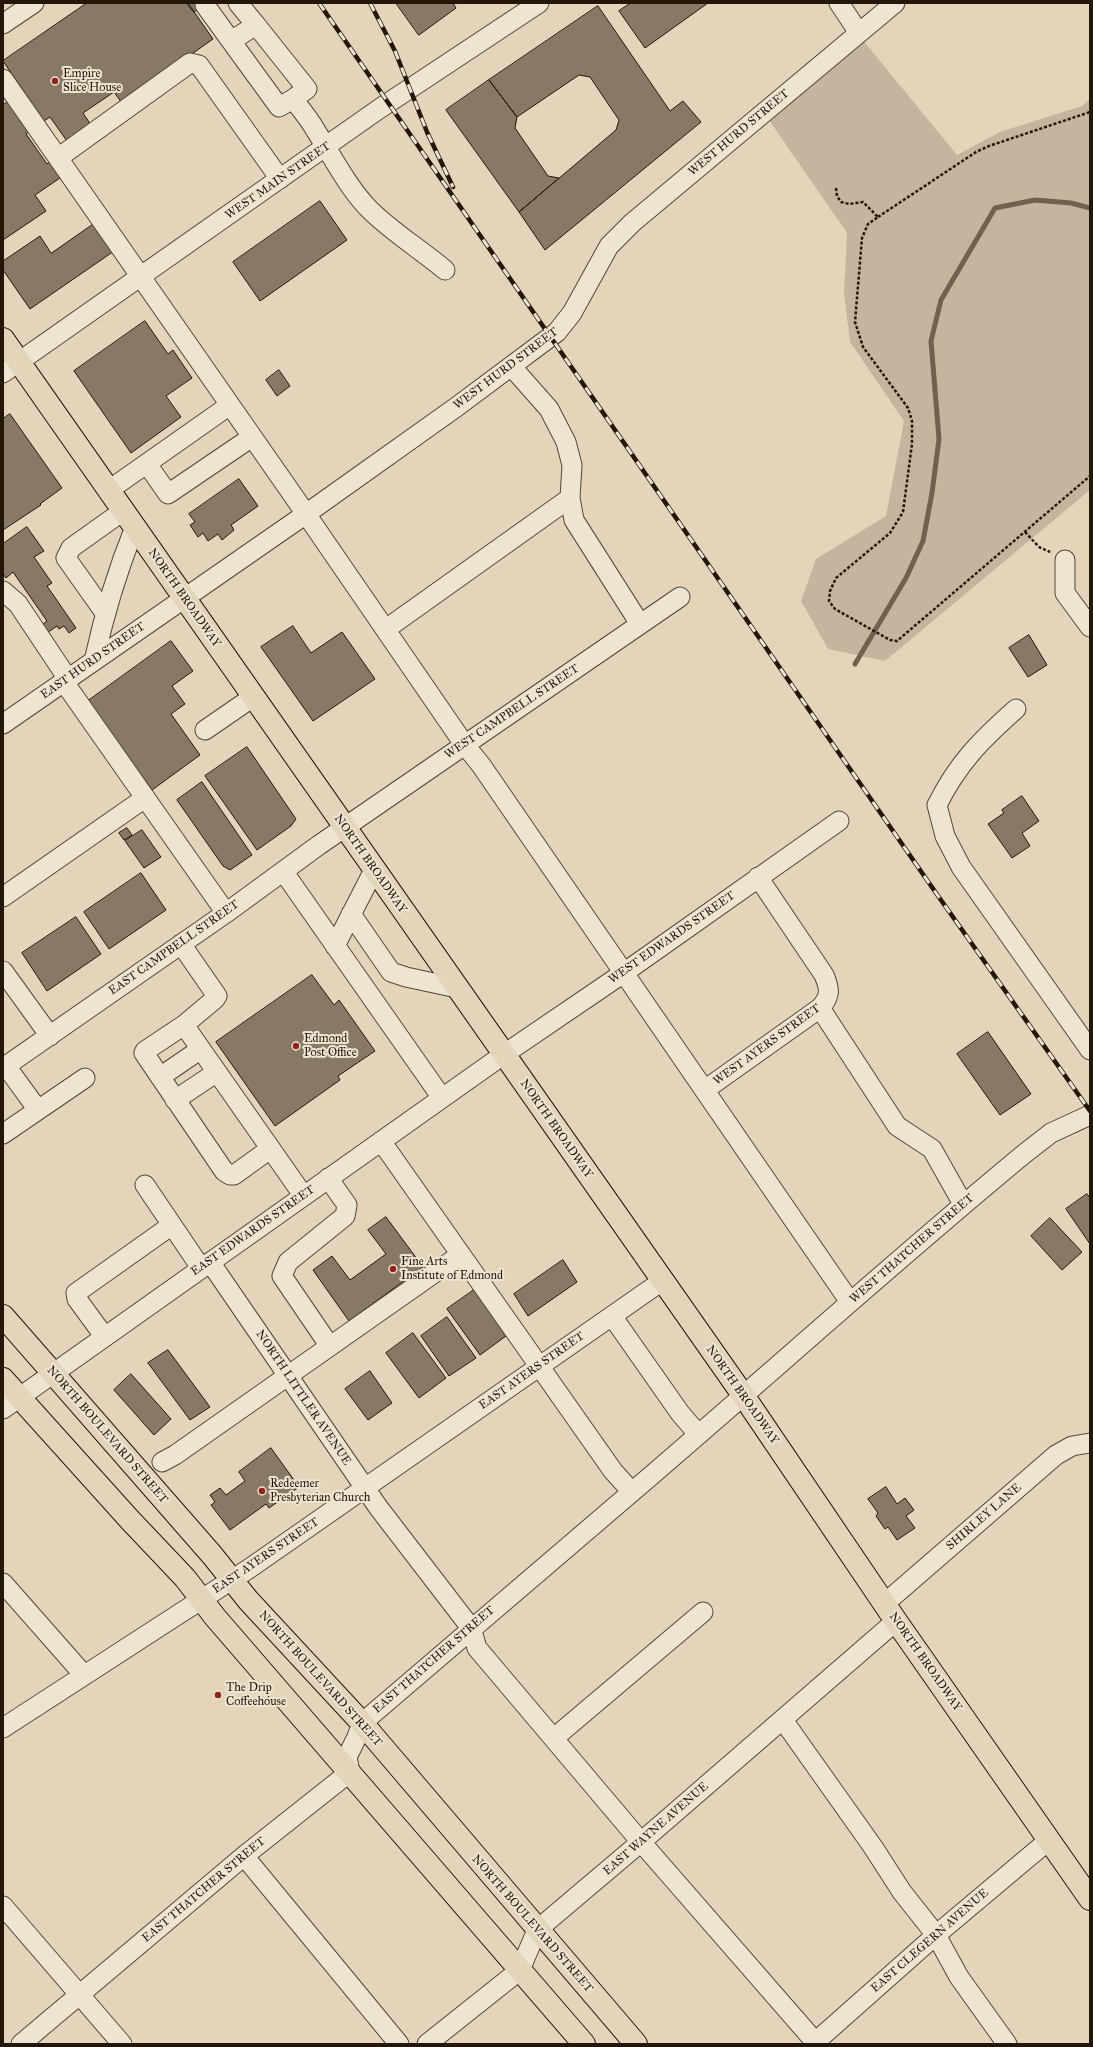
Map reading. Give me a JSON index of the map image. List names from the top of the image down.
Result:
{
  "streets": {
    "main road": ["NORTH BROADWAY", "NORTH BOULEVARD STREET"],
    "street": [
      "WEST HURD STREET",
      "WEST MAIN STREET",
      "EAST HURD STREET",
      "WEST CAMPBELL STREET",
      "WEST EDWARDS STREET",
      "EAST CAMPBELL STREET",
      "WEST AYERS STREET",
      "EAST EDWARDS STREET",
      "WEST THATCHER STREET",
      "EAST AYERS STREET",
      "NORTH LITTLER AVENUE",
      "SHIRLEY LANE",
      "EAST THATCHER STREET",
      "EAST WAYNE AVENUE",
      "EAST CLEGERN AVENUE"
    ]
  },
  "crossings": [
    ["WEST HURD STREET", "NORTH BROADWAY"],
    ["WEST HURD STREET", "EAST HURD STREET"],
    ["WEST MAIN STREET", "NORTH BROADWAY"],
    ["NORTH BROADWAY", "EAST HURD STREET"],
    ["NORTH BROADWAY", "WEST CAMPBELL STREET"],
    ["NORTH BROADWAY", "WEST EDWARDS STREET"],
    ["NORTH BROADWAY", "EAST CAMPBELL STREET"],
    ["NORTH BROADWAY", "EAST EDWARDS STREET"],
    ["NORTH BROADWAY", "WEST THATCHER STREET"],
    ["NORTH BROADWAY", "EAST AYERS STREET"],
    ["NORTH BROADWAY", "SHIRLEY LANE"],
    ["NORTH BROADWAY", "EAST THATCHER STREET"],
    ["NORTH BROADWAY", "EAST WAYNE AVENUE"],
    ["NORTH BROADWAY", "EAST CLEGERN AVENUE"],
    ["WEST CAMPBELL STREET", "EAST CAMPBELL STREET"],
    ["WEST EDWARDS STREET", "WEST AYERS STREET"],
    ["WEST EDWARDS STREET", "EAST EDWARDS STREET"],
    ["EAST EDWARDS STREET", "NORTH LITTLER AVENUE"],
    ["EAST EDWARDS STREET", "NORTH BOULEVARD STREET"],
    ["WEST THATCHER STREET", "EAST THATCHER STREET"],
    ["EAST AYERS STREET", "NORTH LITTLER AVENUE"],
    ["EAST AYERS STREET", "NORTH BOULEVARD STREET"],
    ["NORTH LITTLER AVENUE", "EAST THATCHER STREET"],
    ["NORTH LITTLER AVENUE", "EAST WAYNE AVENUE"],
    ["NORTH LITTLER AVENUE", "EAST CLEGERN AVENUE"],
    ["NORTH BOULEVARD STREET", "EAST THATCHER STREET"],
    ["NORTH BOULEVARD STREET", "EAST WAYNE AVENUE"],
    ["SHIRLEY LANE", "EAST WAYNE AVENUE"]
  ],
  "places": [
    "Empire Slice House",
    "Edmond Post Office",
    "Fine Arts Institute of Edmond",
    "Redeemer Presbyterian Church",
    "The Drip Coffeehouse"
  ]
}
